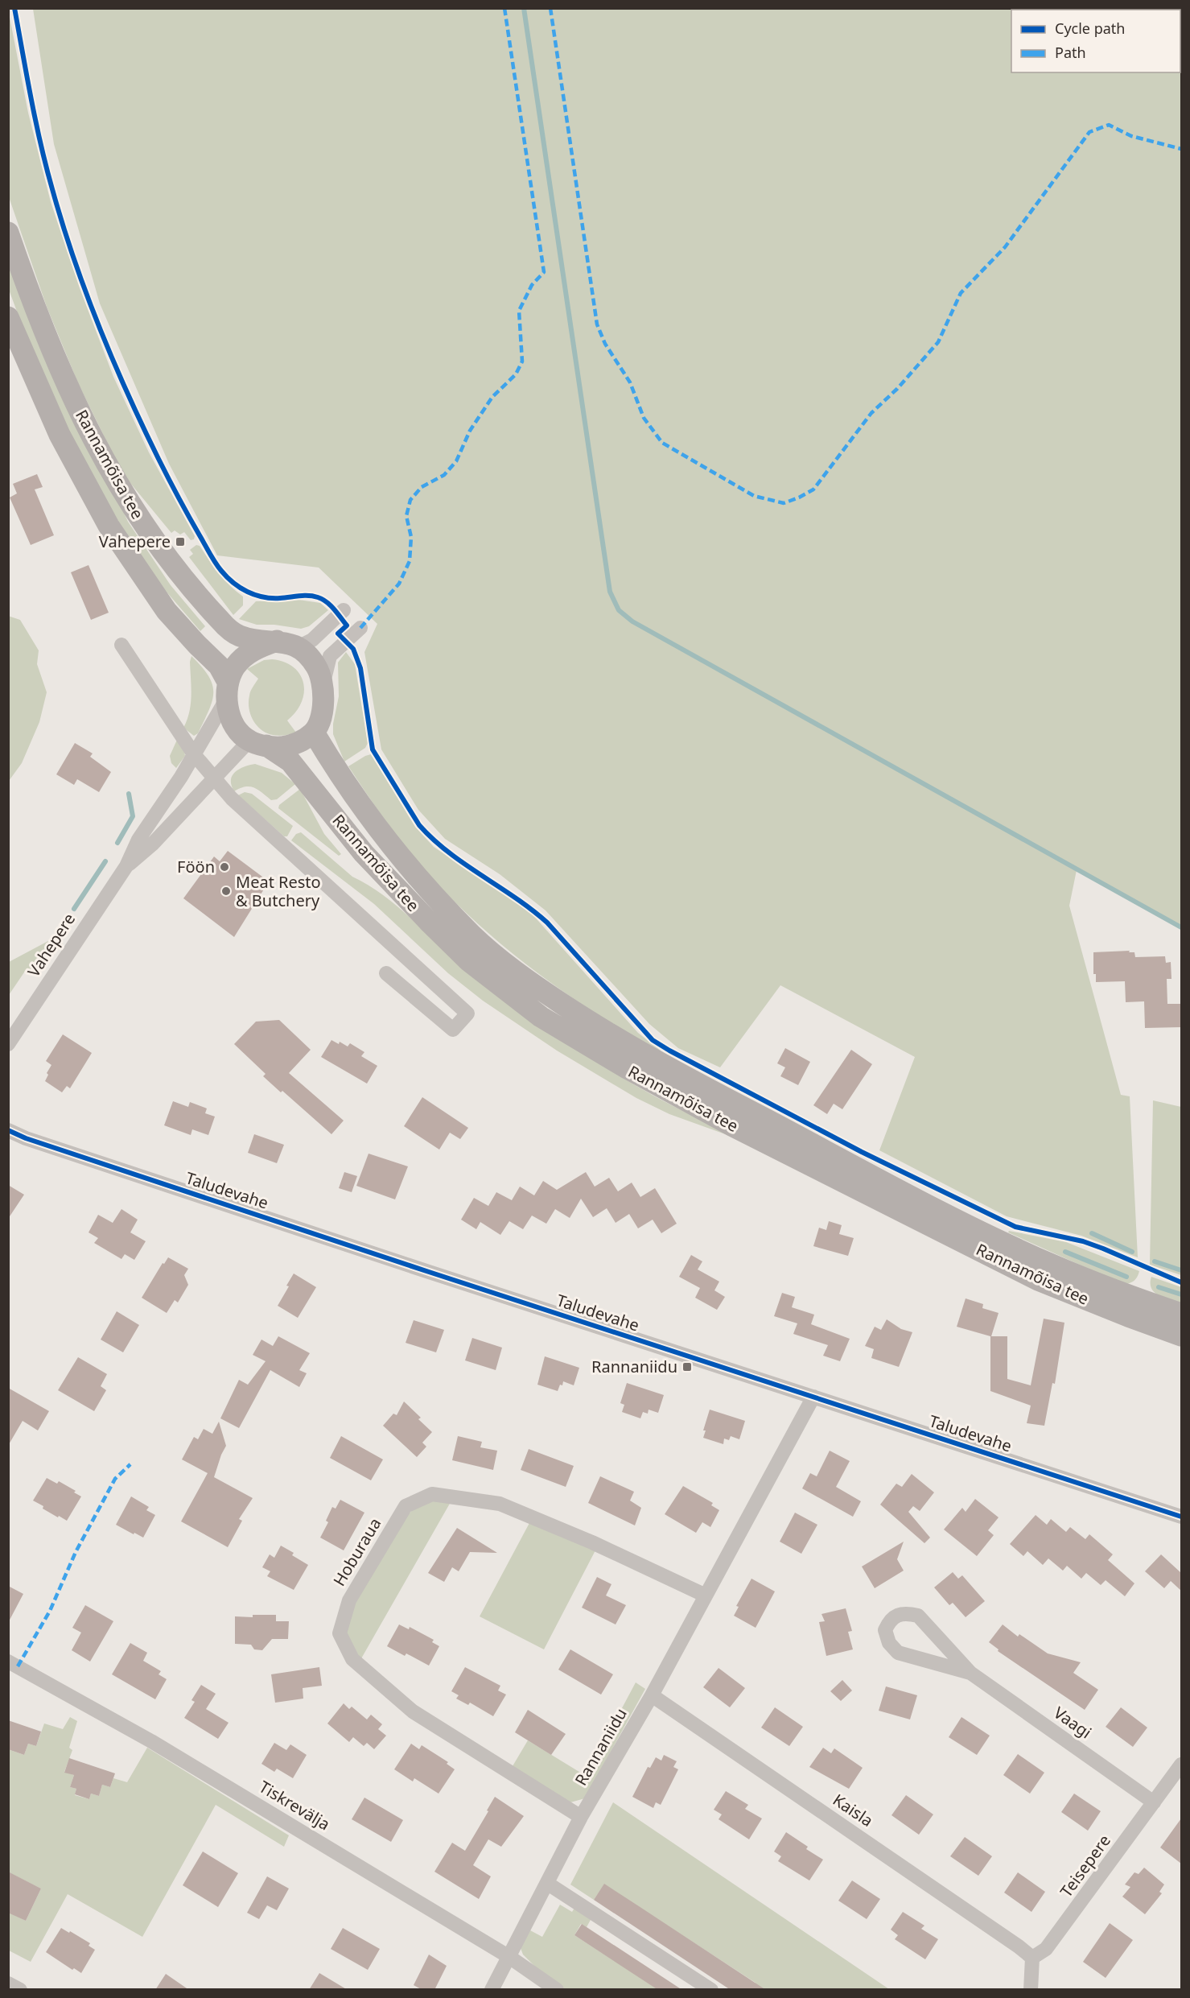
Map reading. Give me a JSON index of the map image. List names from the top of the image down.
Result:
{
  "streets": {
    "street": [
      "Rannamõisa tee",
      "Vahepere",
      "Taludevahe",
      "Hoburaua",
      "Vaagi",
      "Rannaniidu",
      "Tiskrevälja",
      "Kaisla",
      "Teisepere"
    ]
  },
  "crossings": [
    ["Rannamõisa tee", "Vahepere"],
    ["Taludevahe", "Rannaniidu"],
    ["Hoburaua", "Rannaniidu"],
    ["Vaagi", "Teisepere"],
    ["Rannaniidu", "Tiskrevälja"],
    ["Rannaniidu", "Kaisla"],
    ["Kaisla", "Teisepere"]
  ],
  "places": {
    "transit": ["Vahepere", "Rannaniidu"],
    "other": ["Föön", "Meat Resto & Butchery"]
  },
  "legend": ["Cycle path", "Path"]
}
